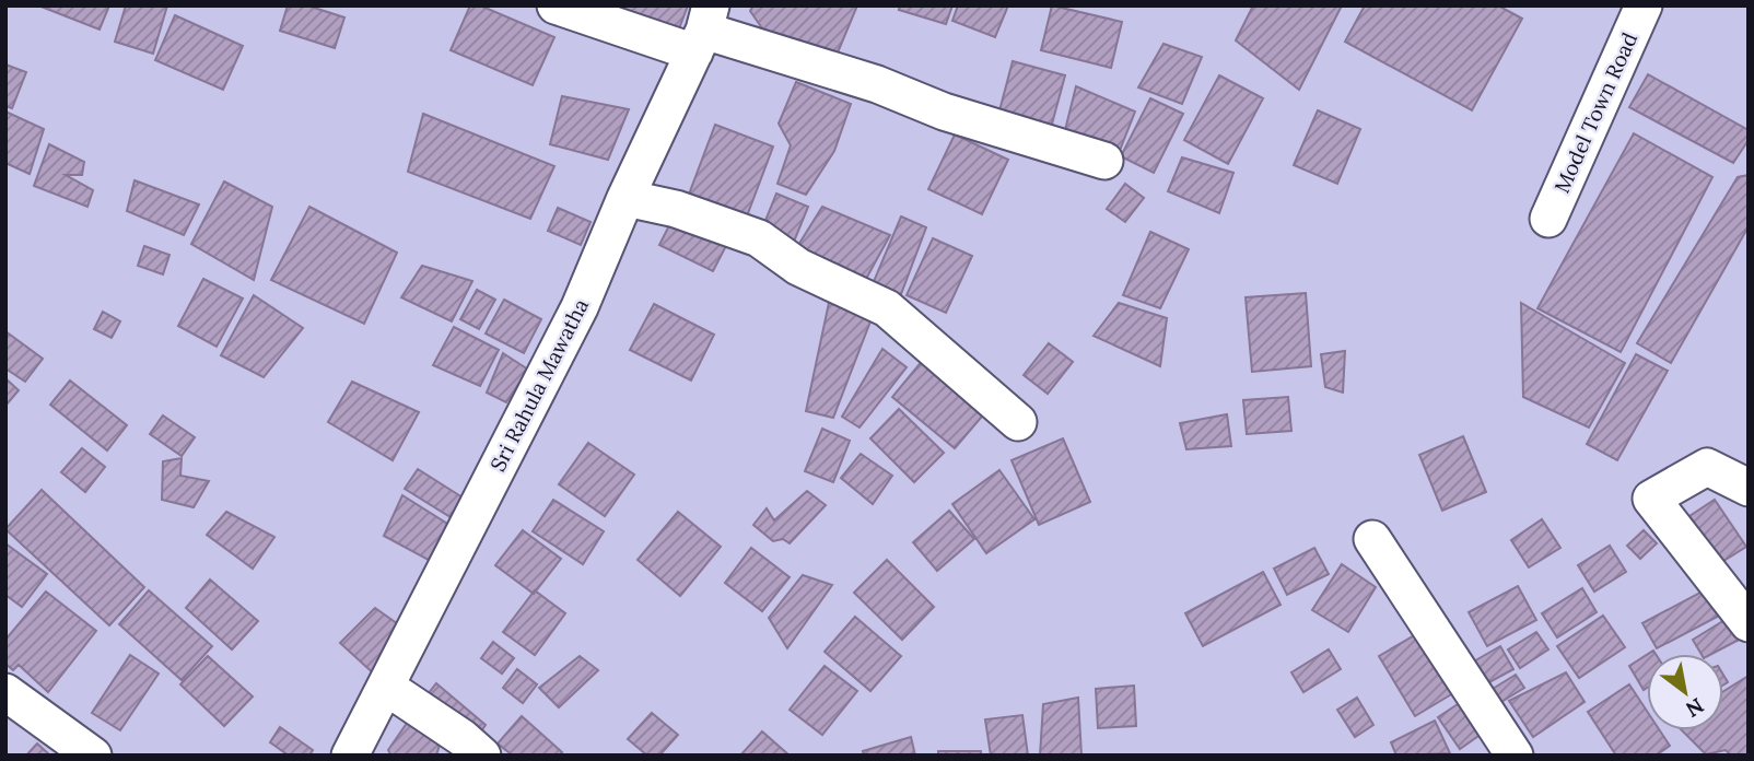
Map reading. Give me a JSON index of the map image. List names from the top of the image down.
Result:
{
  "streets": {
    "street": ["Model Town Road", "Sri Rahula Mawatha"]
  },
  "north": "bottom right"
}
